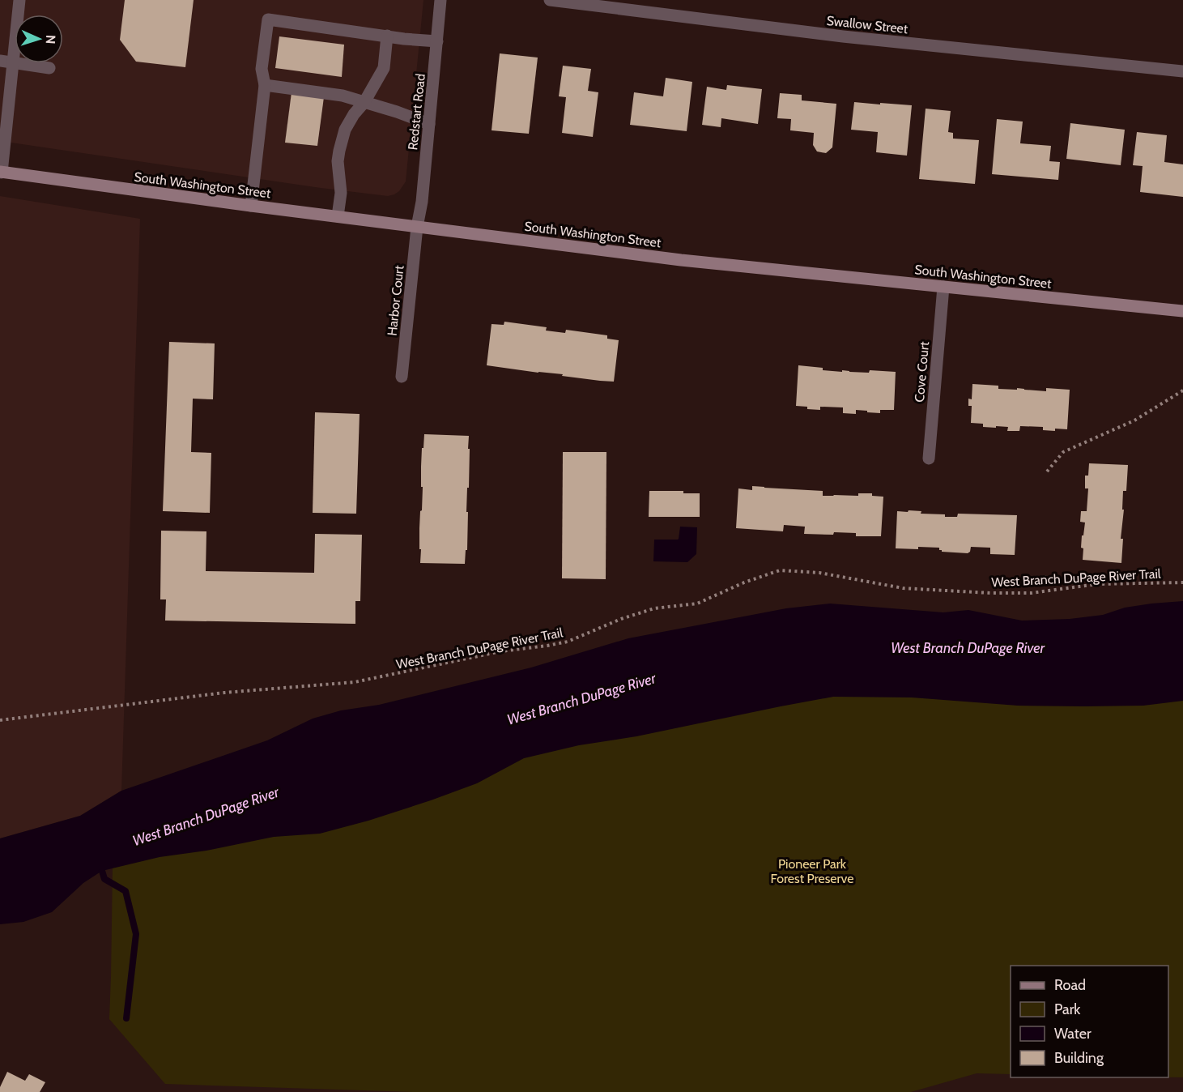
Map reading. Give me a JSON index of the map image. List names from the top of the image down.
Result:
{
  "streets": {
    "main road": ["South Washington Street"],
    "street": [
      "Swallow Street",
      "Redstart Road",
      "Harbor Court",
      "Cove Court"
    ],
    "path": ["West Branch DuPage River Trail"]
  },
  "crossings": [
    ["Redstart Road", "South Washington Street"],
    ["Redstart Road", "Harbor Court"],
    ["South Washington Street", "Harbor Court"],
    ["South Washington Street", "Cove Court"]
  ],
  "water": ["West Branch DuPage River"],
  "parks": ["Pioneer Park Forest Preserve"],
  "legend": [
    "Road",
    "Park",
    "Water",
    "Building"
  ],
  "north": "right"
}
